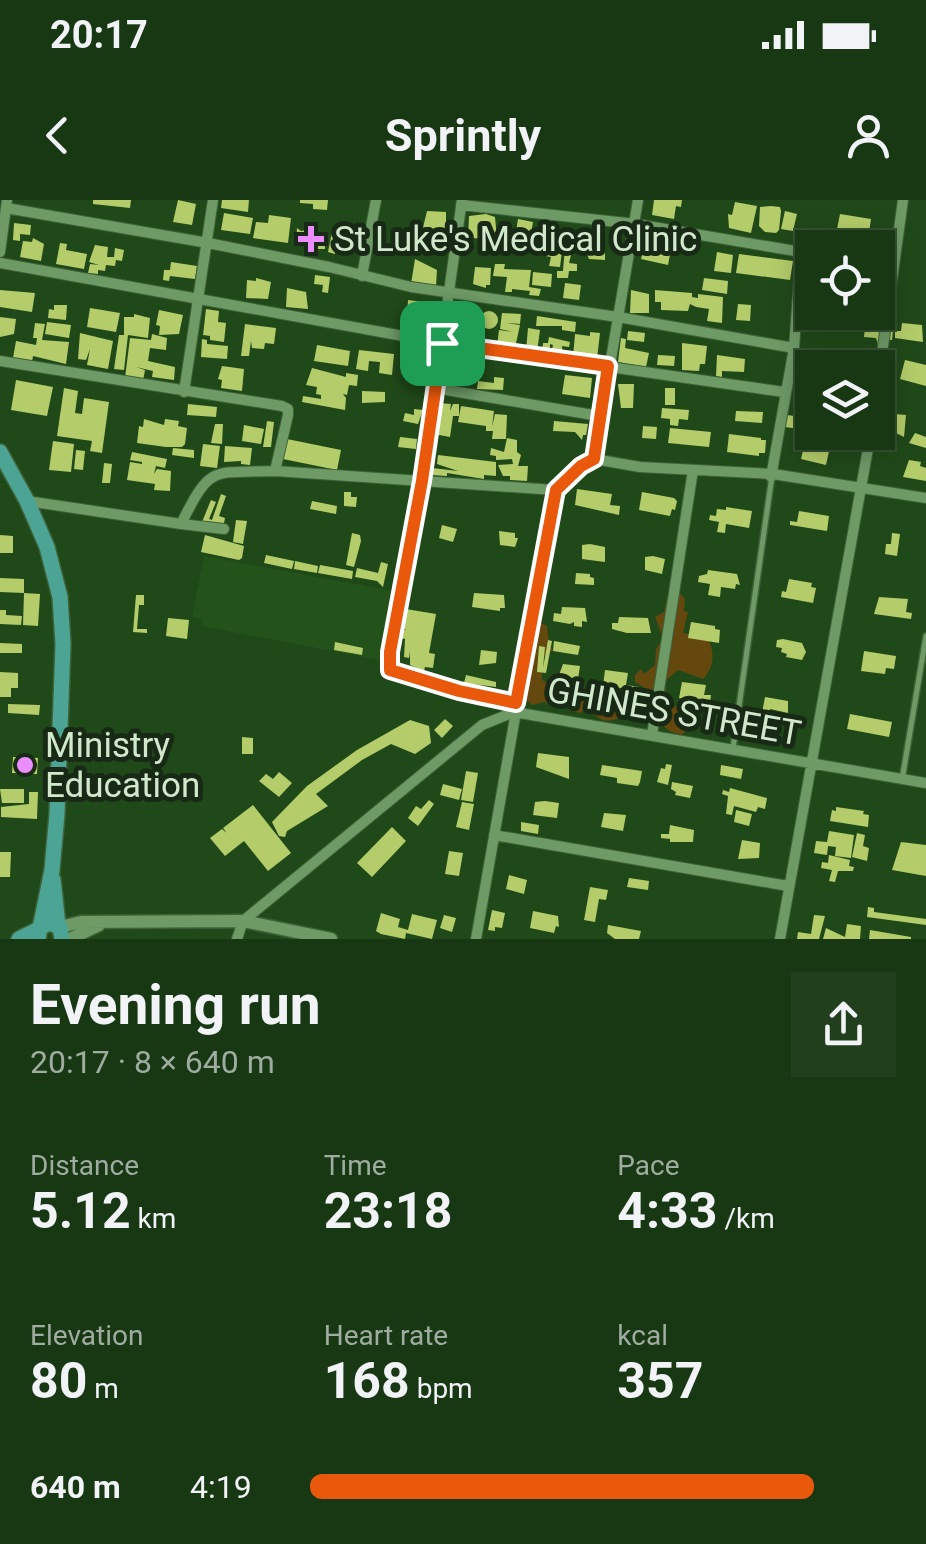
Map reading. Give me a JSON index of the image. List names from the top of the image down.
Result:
{
  "streets": {
    "street": ["GHINES STREET"]
  },
  "places": {
    "health": ["St Luke's Medical Clinic"],
    "other": ["Ministry Education"]
  },
  "page": {
    "status": "20:17",
    "header": "Sprintly",
    "heading": ["Evening run", "20:17 · 8 × 640 m"],
    "stats": [
      ["Distance", "5.12 km"],
      ["Time", "23:18"],
      ["Pace", "4:33 /km"],
      ["Elevation", "80 m"],
      ["Heart rate", "168 bpm"],
      ["kcal", "357"]
    ],
    "list": [
      {
        "name": "640 m",
        "note": "4:19"
      }
    ]
  }
}
